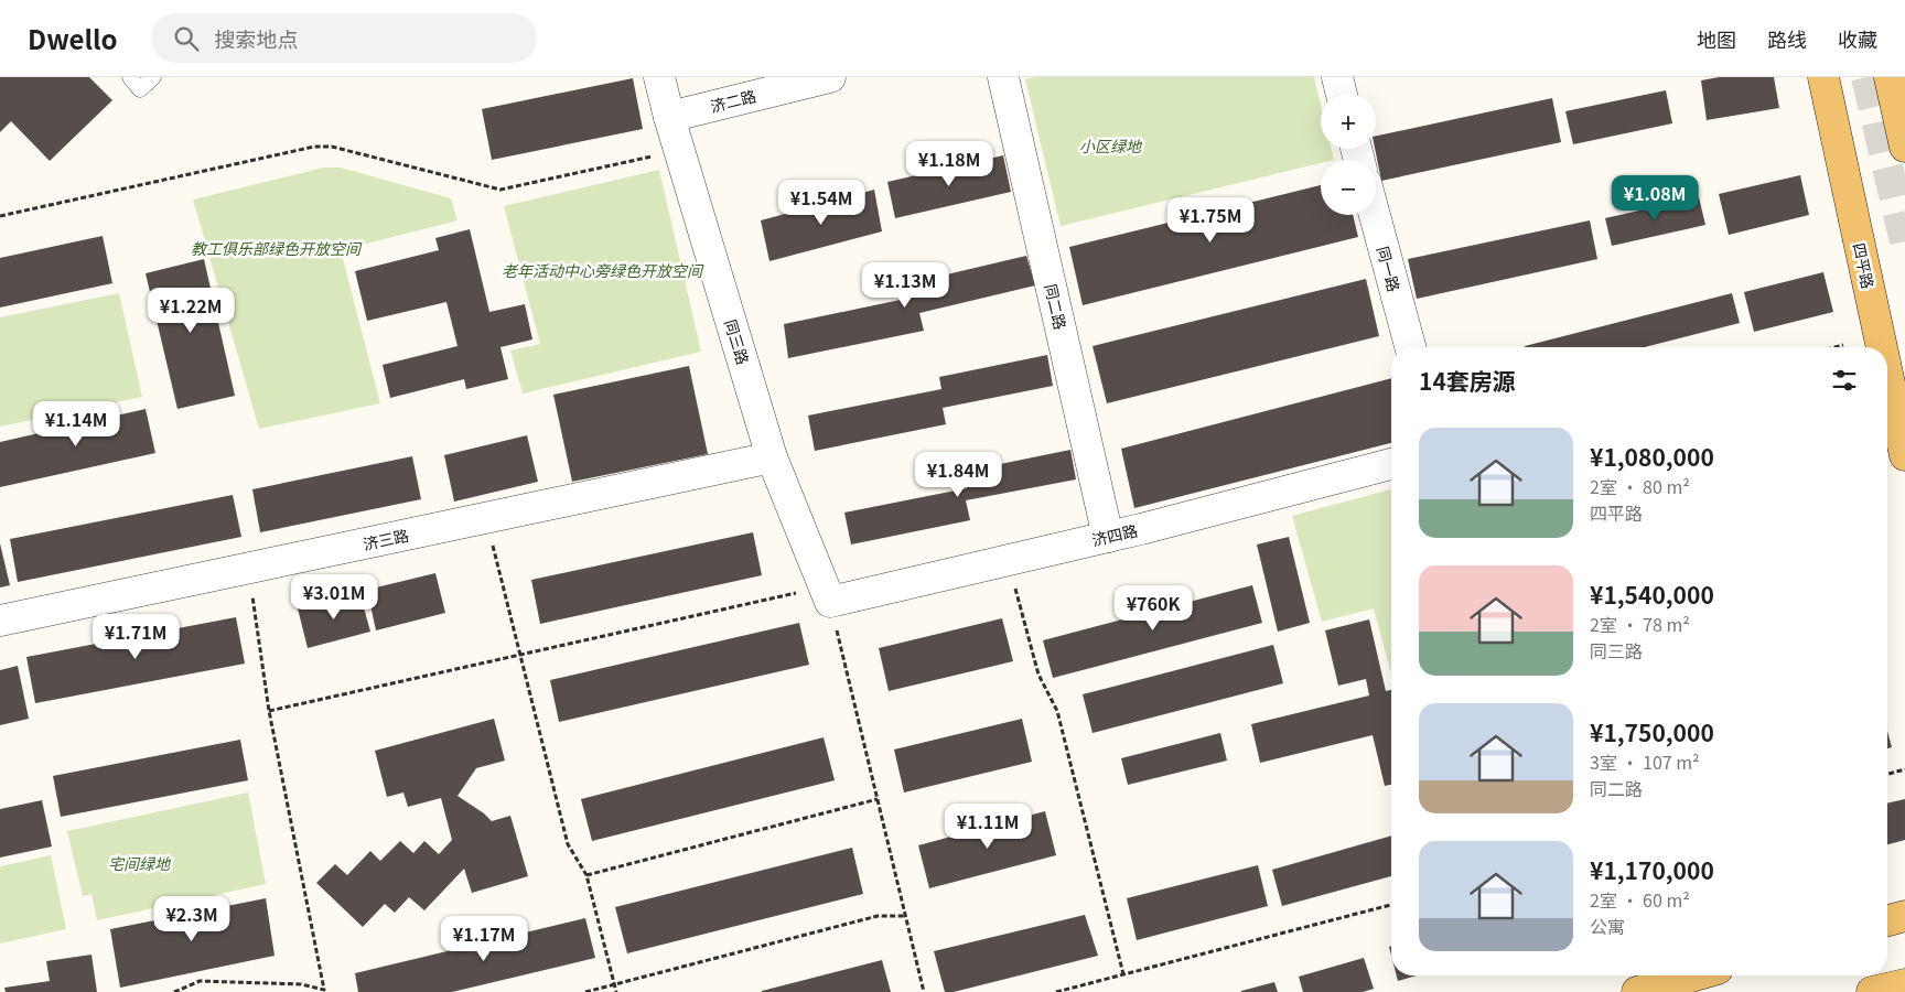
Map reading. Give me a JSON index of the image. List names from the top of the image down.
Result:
{
  "streets": {
    "main road": ["四平路"],
    "street": [
      "济二路",
      "同一路",
      "同二路",
      "同三路",
      "济四路",
      "济三路"
    ]
  },
  "crossings": [
    ["济二路", "同三路"],
    ["同二路", "济四路"],
    ["同三路", "济四路"],
    ["同三路", "济三路"]
  ],
  "parks": [
    "小区绿地",
    "教工俱乐部绿色开放空间",
    "老年活动中心旁绿色开放空间",
    "宅间绿地"
  ],
  "page": {
    "header": "Dwello",
    "search": "搜索地点",
    "nav": ["地图", "路线", "收藏"],
    "map_buttons": ["+", "−"],
    "price": [
      "¥1.18M",
      "¥1.08M",
      "¥1.54M",
      "¥1.75M",
      "¥1.13M",
      "¥1.22M",
      "¥1.14M",
      "¥1.84M",
      "¥3.01M",
      "¥760K",
      "¥1.71M",
      "¥1.11M",
      "¥2.3M",
      "¥1.17M"
    ],
    "heading": "14套房源",
    "list": [
      {
        "name": "¥1,080,000",
        "note": "2室 · 80 m² · 四平路"
      },
      {
        "name": "¥1,540,000",
        "note": "2室 · 78 m² · 同三路"
      },
      {
        "name": "¥1,750,000",
        "note": "3室 · 107 m² · 同二路"
      },
      {
        "name": "¥1,170,000",
        "note": "2室 · 60 m² · 公寓"
      }
    ]
  }
}
